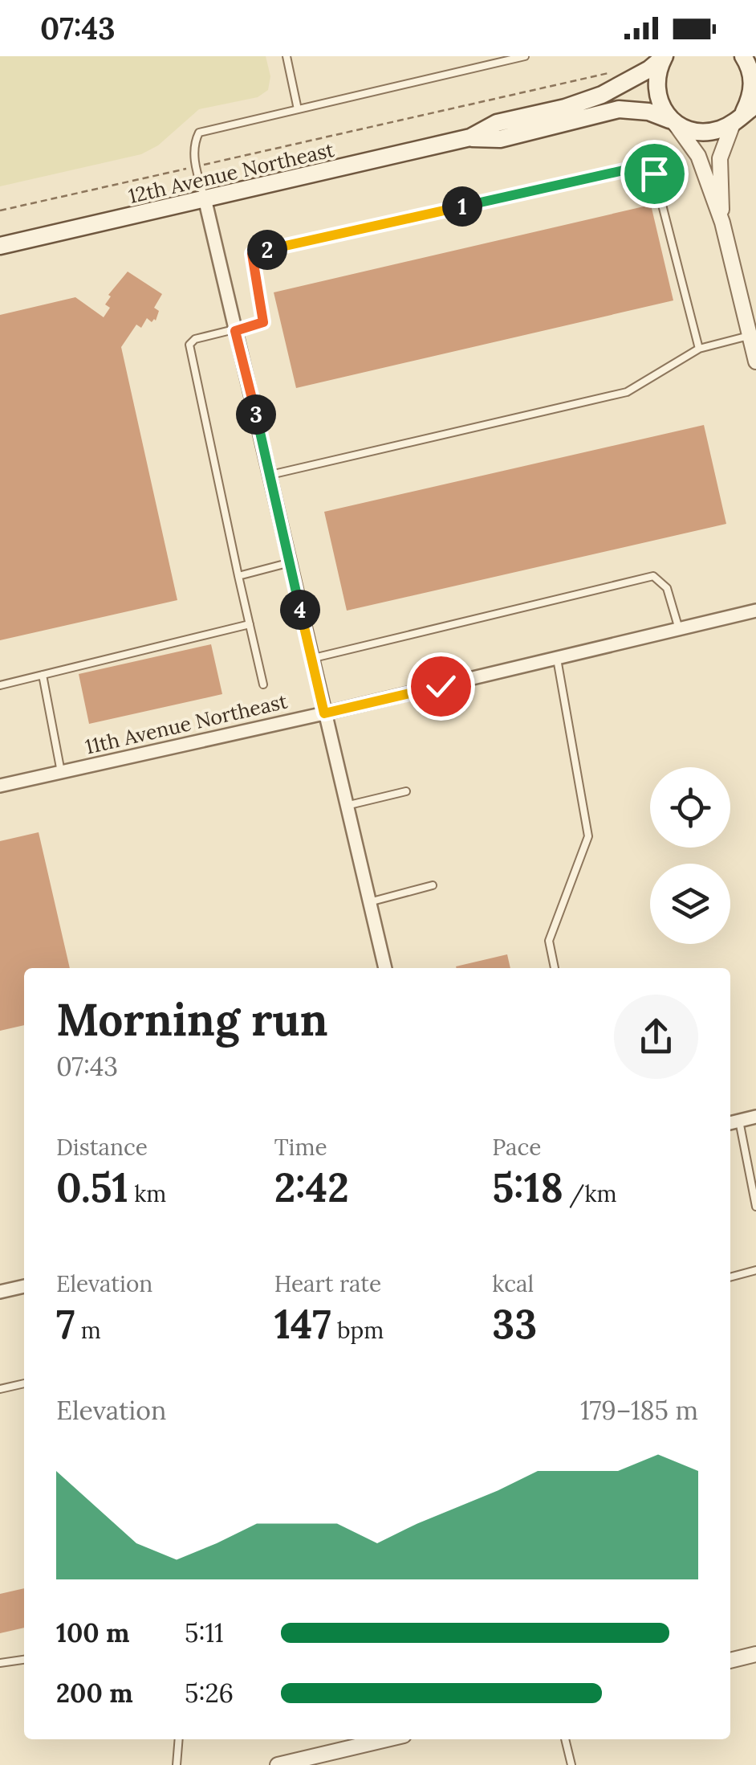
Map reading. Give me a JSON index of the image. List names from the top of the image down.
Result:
{
  "streets": {
    "main road": ["12th Avenue Northeast"],
    "street": ["11th Avenue Northeast"]
  },
  "page": {
    "status": "07:43",
    "pins": [
      "1",
      "2",
      "3",
      "4"
    ],
    "heading": ["Morning run", "07:43"],
    "stats": [
      ["Distance", "0.51 km"],
      ["Time", "2:42"],
      ["Pace", "5:18 /km"],
      ["Elevation", "7 m"],
      ["Heart rate", "147 bpm"],
      ["kcal", "33"]
    ],
    "chart": ["Elevation", "179–185 m"],
    "list": [
      {
        "name": "100 m",
        "note": "5:11"
      },
      {
        "name": "200 m",
        "note": "5:26"
      }
    ]
  }
}
